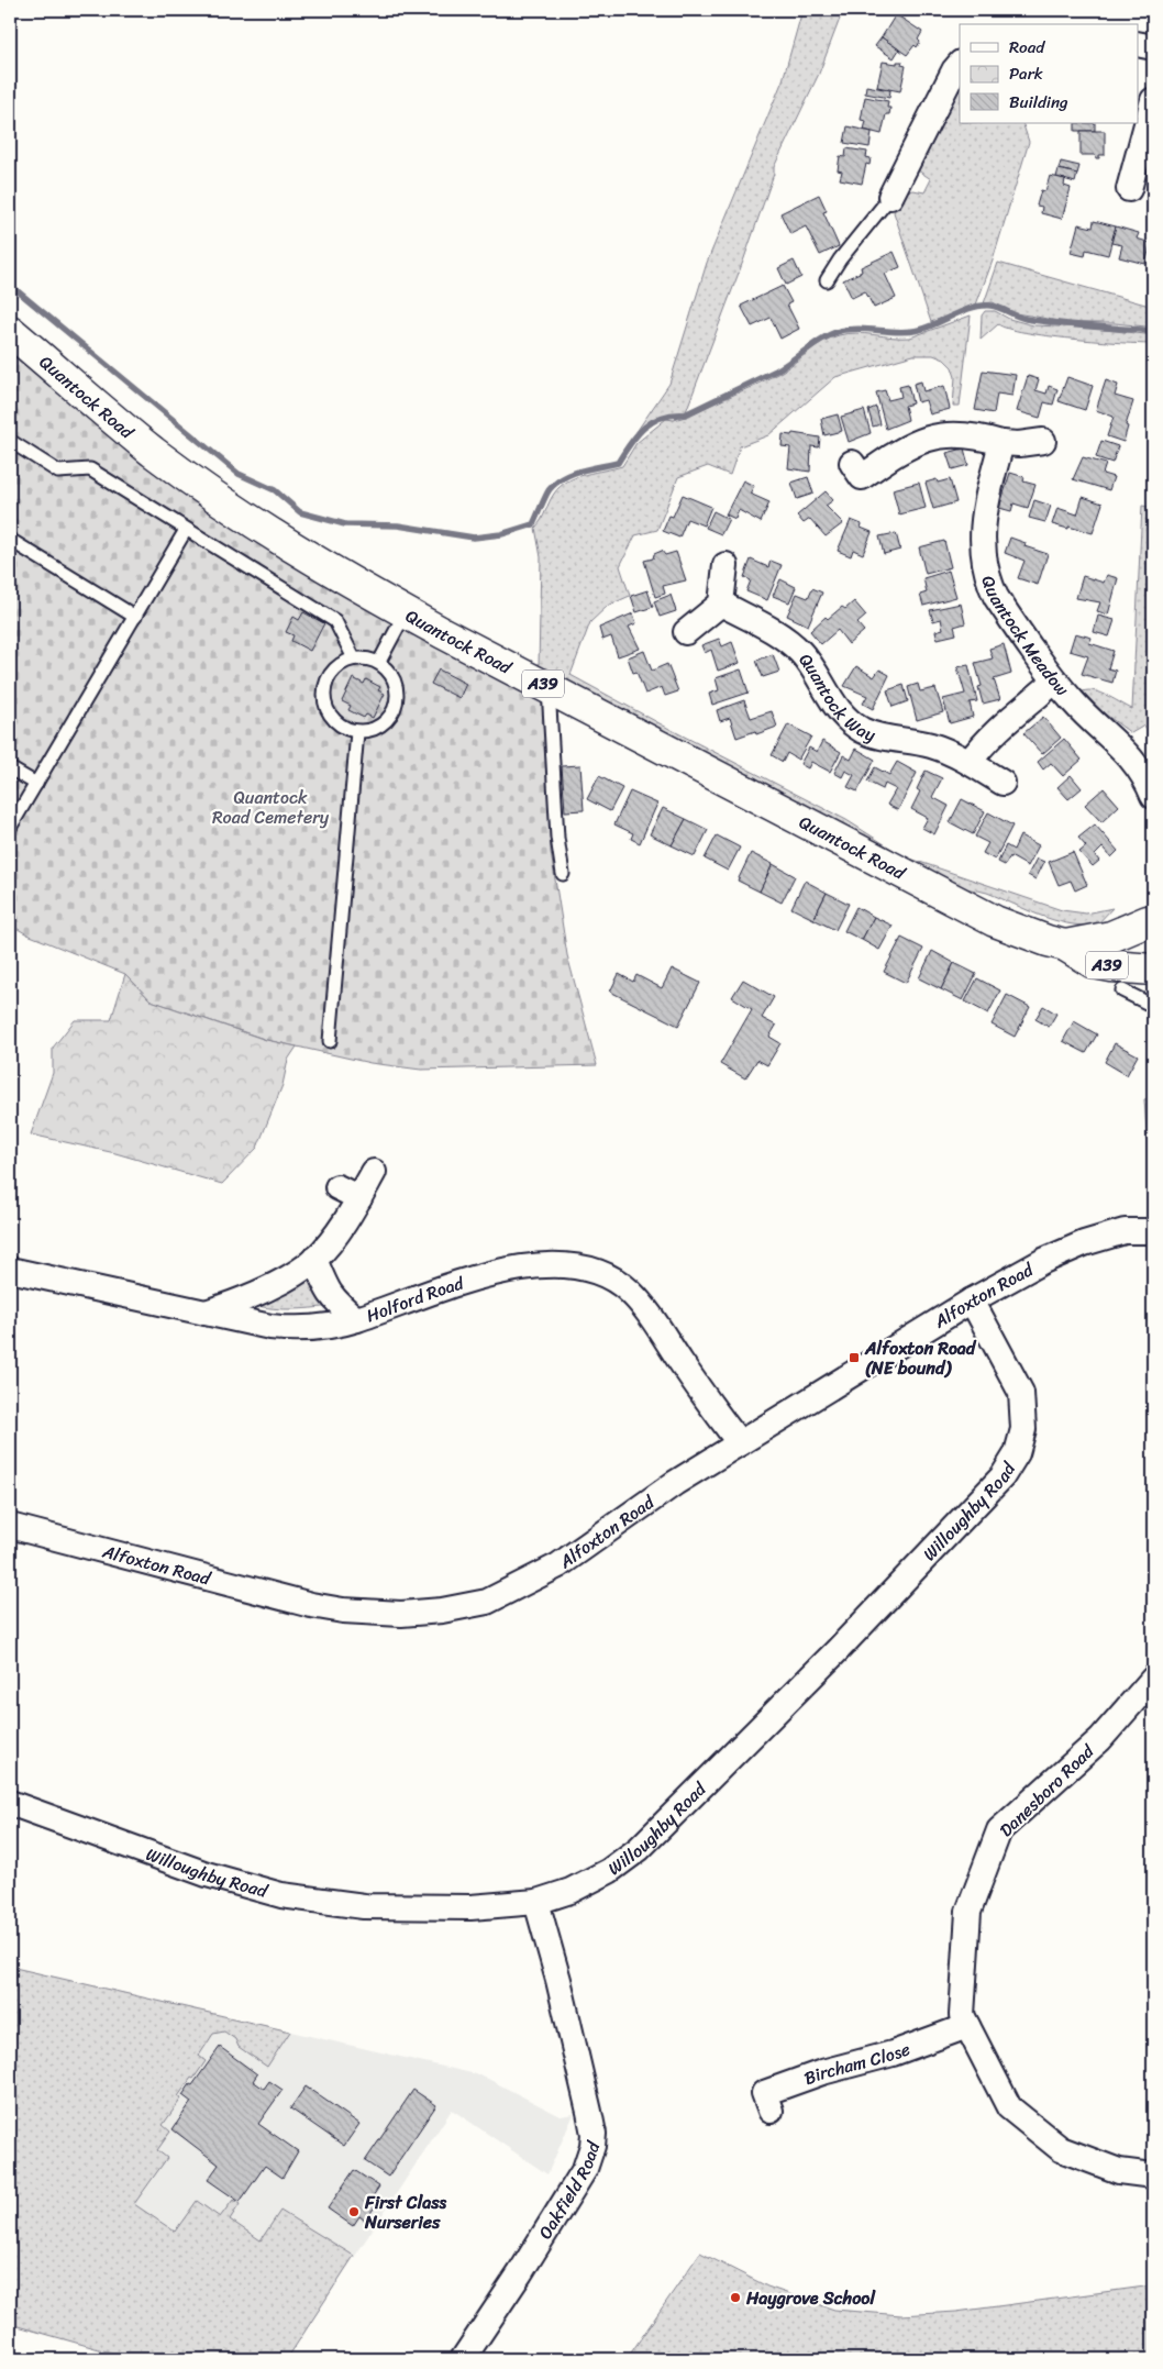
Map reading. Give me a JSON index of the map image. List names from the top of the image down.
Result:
{
  "streets": {
    "main road": ["Quantock Road", "A39"],
    "street": [
      "Quantock Meadow",
      "Quantock Way",
      "Alfoxton Road",
      "Holford Road",
      "Willoughby Road",
      "Danesboro Road",
      "Bircham Close",
      "Oakfield Road"
    ]
  },
  "crossings": [
    ["Quantock Road", "A39"],
    ["Alfoxton Road", "Holford Road"],
    ["Alfoxton Road", "Willoughby Road"],
    ["Willoughby Road", "Oakfield Road"],
    ["Danesboro Road", "Bircham Close"]
  ],
  "parks": ["Quantock Road Cemetery"],
  "places": {
    "transit": ["Alfoxton Road (NE bound)"],
    "other": ["First Class Nurseries", "Haygrove School"]
  },
  "legend": ["Road", "Park", "Building"]
}
